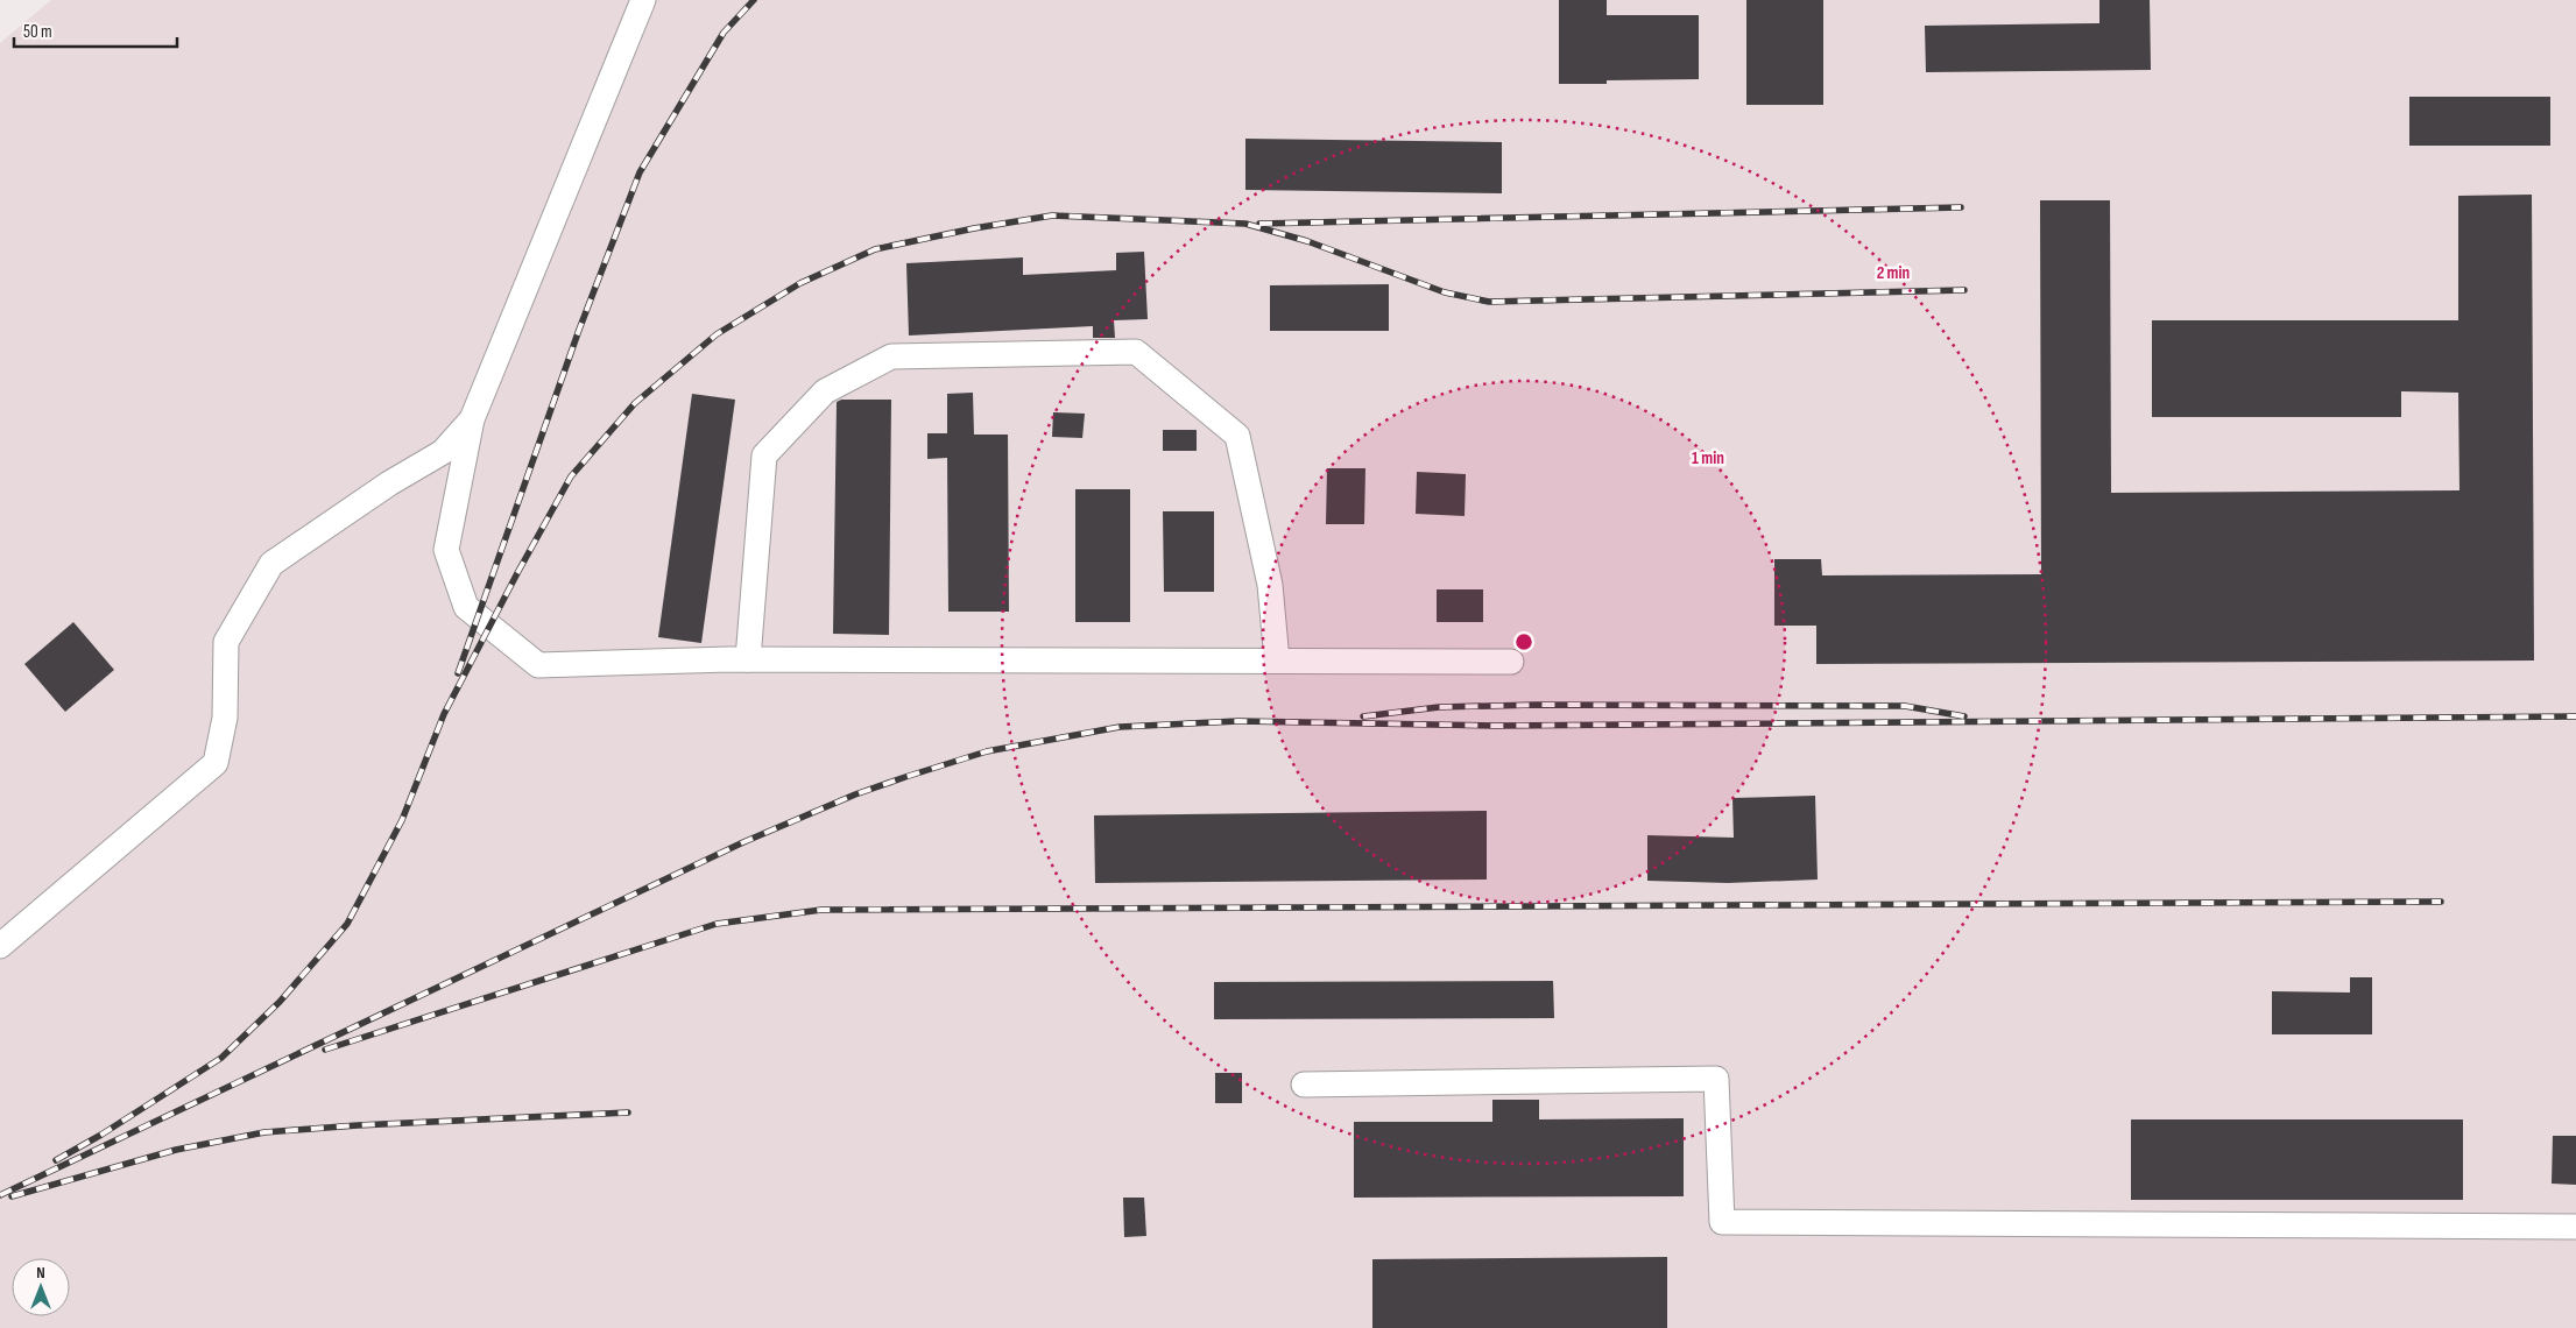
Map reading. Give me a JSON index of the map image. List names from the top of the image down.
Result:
{
  "scale_bar": "50 m",
  "north": "top",
  "rings": ["2 min", "1 min"]
}
